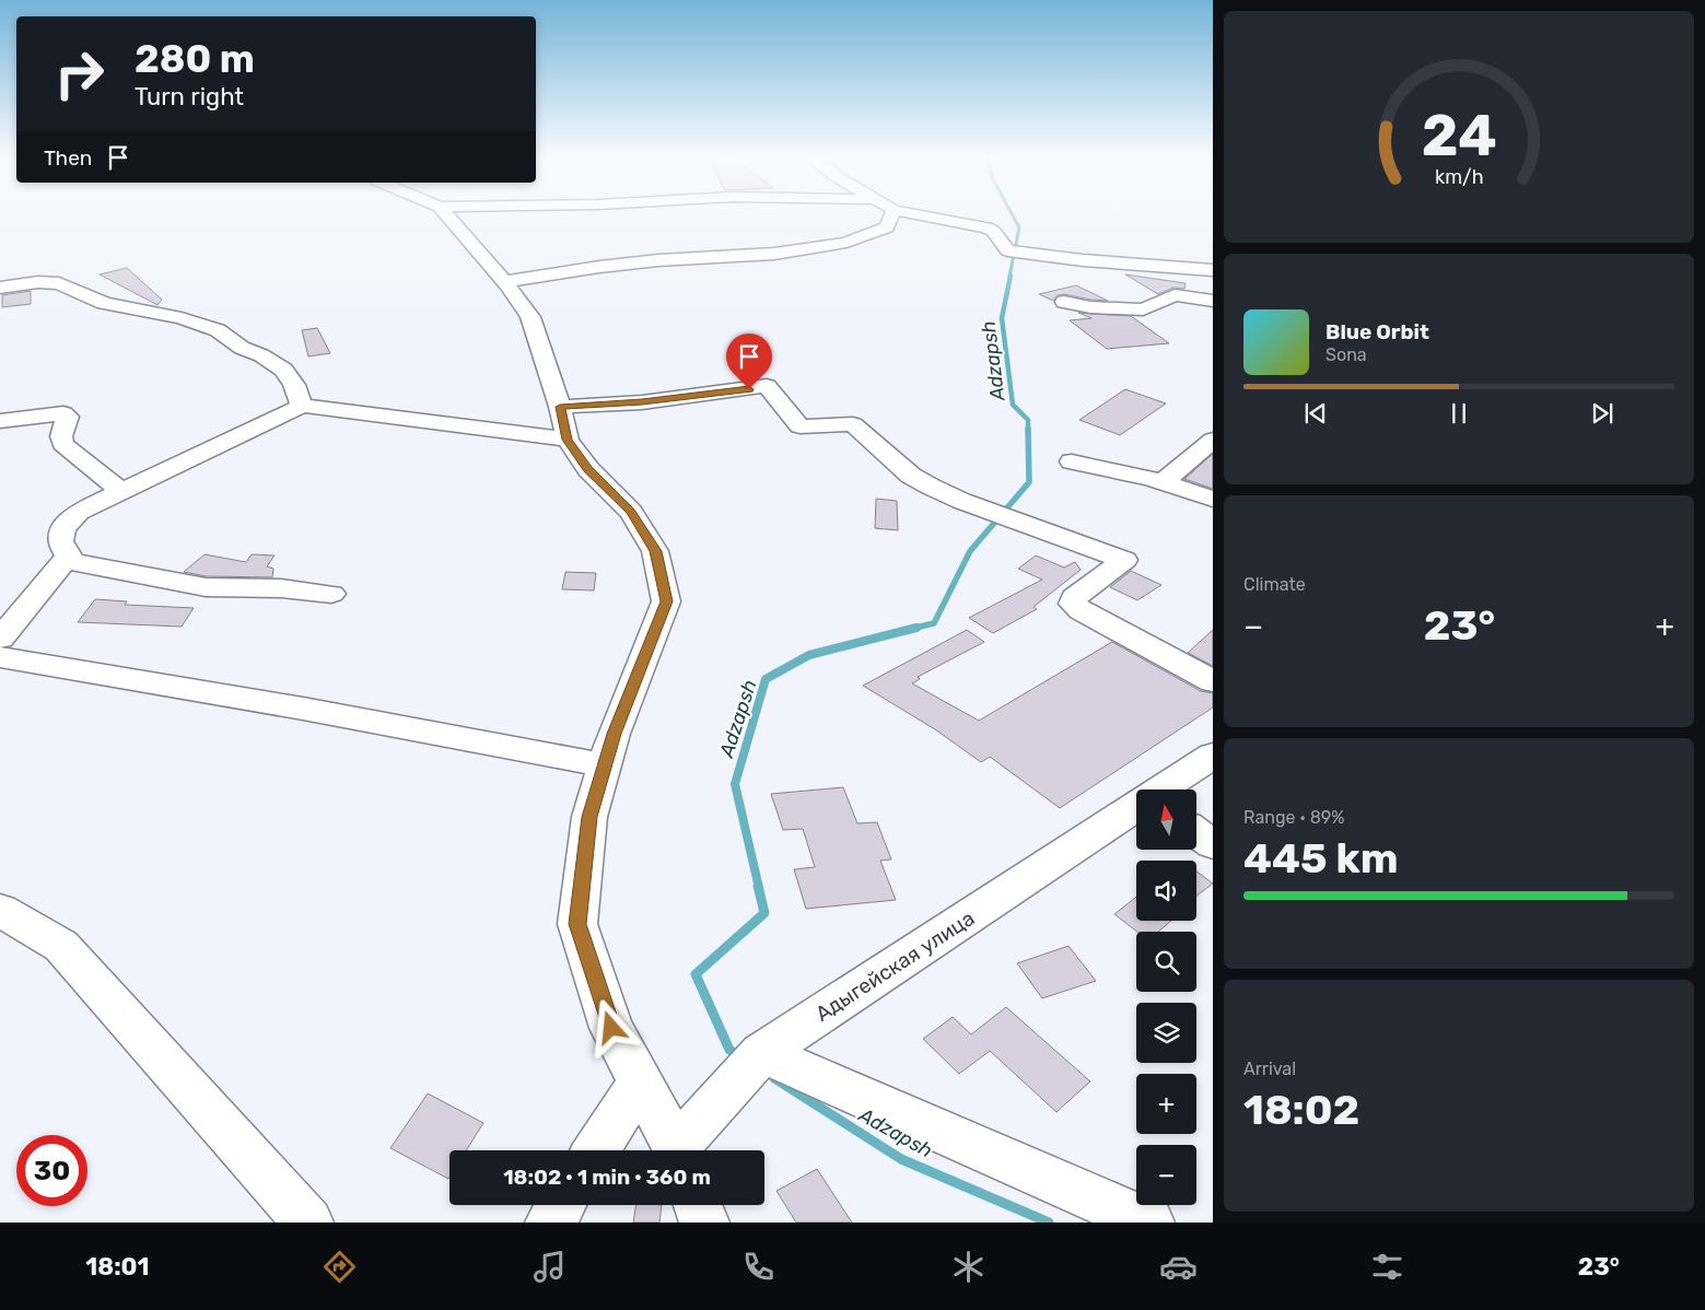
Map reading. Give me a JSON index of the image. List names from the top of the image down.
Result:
{
  "streets": {
    "street": ["Адыгейская улица"]
  },
  "water": ["Adzapsh"],
  "north": "top",
  "page": {
    "turn": ["280 m", "Turn right"],
    "then": "Then",
    "song": ["Blue Orbit", "Sona"],
    "tile": [
      "Climate",
      ["Range · 89%", "445 km"],
      ["Arrival", "18:02"]
    ],
    "heat": ["−", "23°", "+"],
    "map_buttons": ["+", "−"],
    "limit": "30",
    "trip": "18:02 · 1 min · 360 m",
    "tabs": ["18:01", "23°"],
    "gauge": ["24", "km/h"]
  }
}
